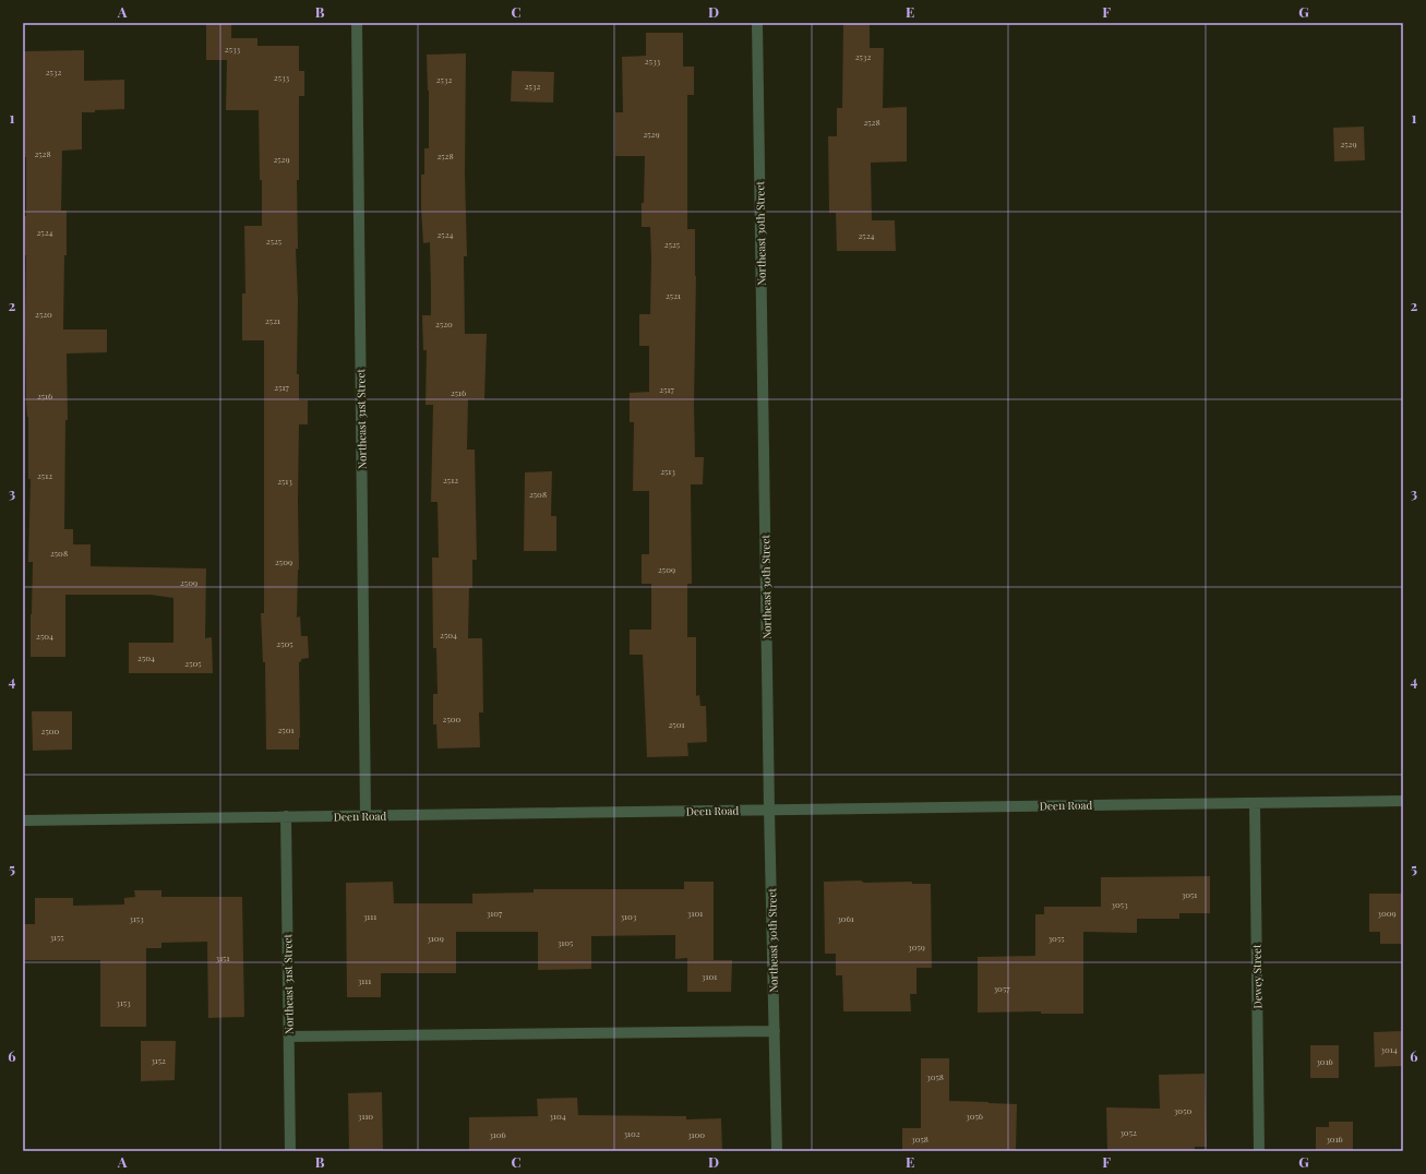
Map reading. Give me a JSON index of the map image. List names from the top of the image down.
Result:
{
  "streets": {
    "street": [
      "Northeast 30th Street",
      "Northeast 31st Street",
      "Deen Road",
      "Dewey Street"
    ]
  },
  "crossings": [
    ["Northeast 30th Street", "Deen Road"],
    ["Northeast 31st Street", "Deen Road"],
    ["Deen Road", "Dewey Street"]
  ],
  "house_numbers": [
    "2533",
    "2532",
    "2533",
    "2532",
    "2533",
    "2532",
    "2532",
    "2528",
    "2529",
    "2529",
    "2528",
    "2528",
    "2529",
    "2524",
    "2524",
    "2524",
    "2525",
    "2525",
    "2521",
    "2520",
    "2521",
    "2520",
    "2517",
    "2517",
    "2516",
    "2516",
    "2513",
    "2512",
    "2512",
    "2513",
    "2508",
    "2508",
    "2509",
    "2509",
    "2509",
    "2504",
    "2504",
    "2505",
    "2504",
    "2505",
    "2500",
    "2501",
    "2501",
    "2500",
    "3051",
    "3053",
    "3107",
    "3101",
    "3009",
    "3111",
    "3103",
    "3153",
    "3061",
    "3155",
    "3109",
    "3055",
    "3105",
    "3059",
    "3151",
    "3101",
    "3111",
    "3057",
    "3153",
    "3014",
    "3152",
    "3016",
    "3058",
    "3050",
    "3110",
    "3104",
    "3056",
    "3052",
    "3102",
    "3106",
    "3100",
    "3058",
    "3016"
  ],
  "grid": {
    "columns": [
      "A",
      "B",
      "C",
      "D",
      "E",
      "F",
      "G"
    ],
    "rows": [
      "1",
      "2",
      "3",
      "4",
      "5",
      "6"
    ]
  }
}
